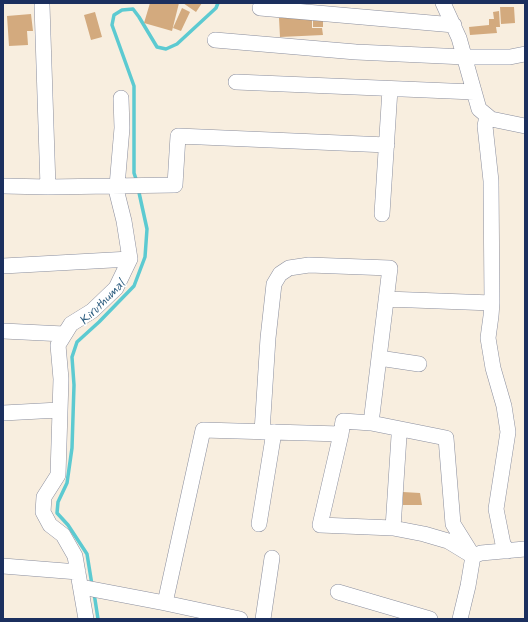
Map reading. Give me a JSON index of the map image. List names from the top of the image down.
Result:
{
  "water": ["Kiruthumal"]
}
